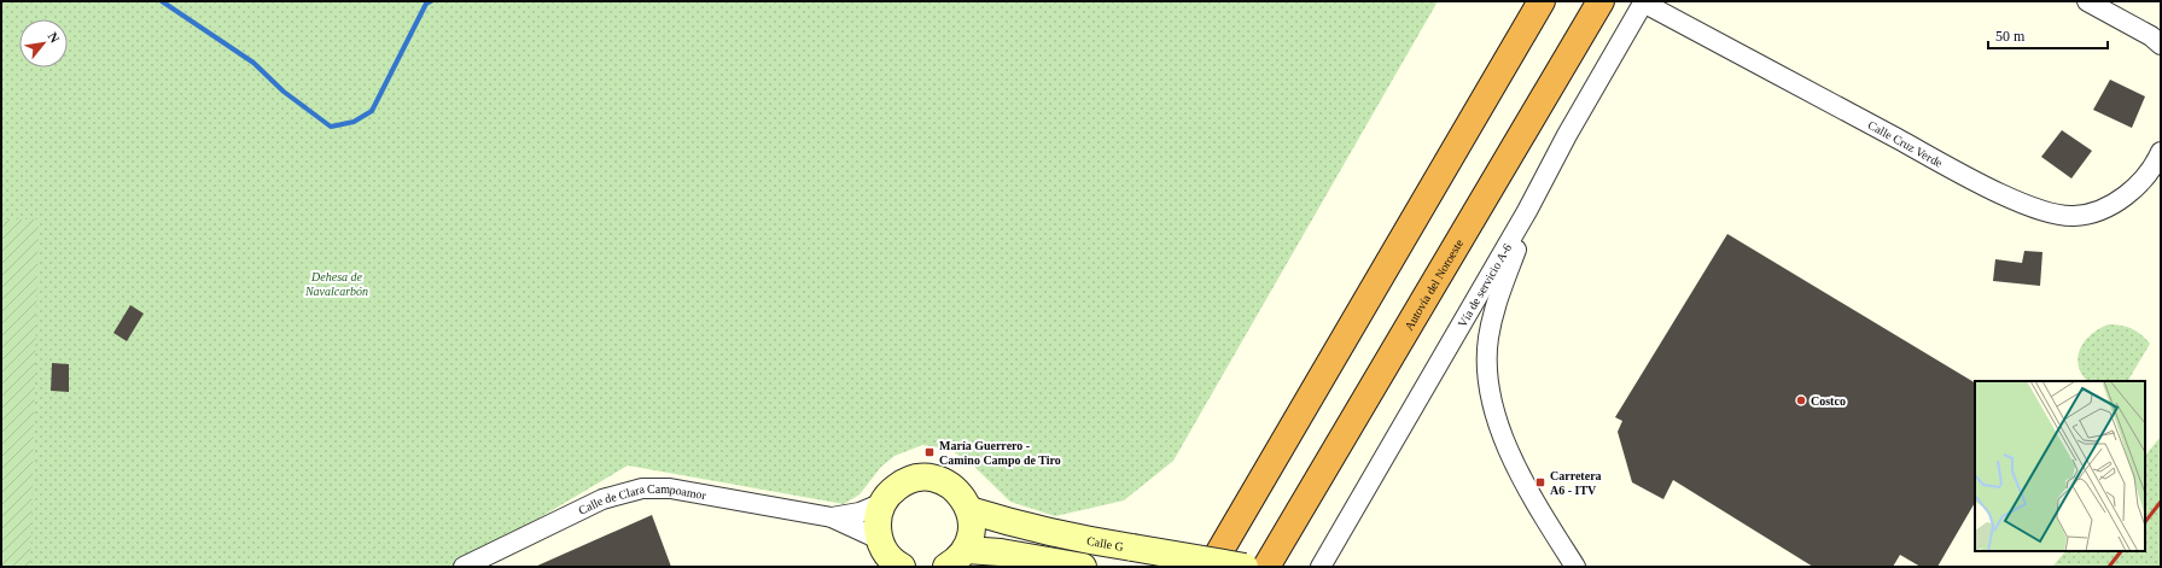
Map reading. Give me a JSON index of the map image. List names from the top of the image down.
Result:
{
  "streets": {
    "highway": ["Autovía del Noroeste"],
    "street": [
      "Calle Cruz Verde",
      "Vía de servicio A-6",
      "Calle de Clara Campoamor",
      "Calle G"
    ]
  },
  "crossings": [
    ["Calle Cruz Verde", "Vía de servicio A-6"]
  ],
  "parks": ["Dehesa de Navalcarbón"],
  "places": {
    "other": ["Costco"],
    "transit": ["María Guerrero - Camino Campo de Tiro", "Carretera A6 - ITV"]
  },
  "scale_bar": "50 m",
  "north": "top right"
}
